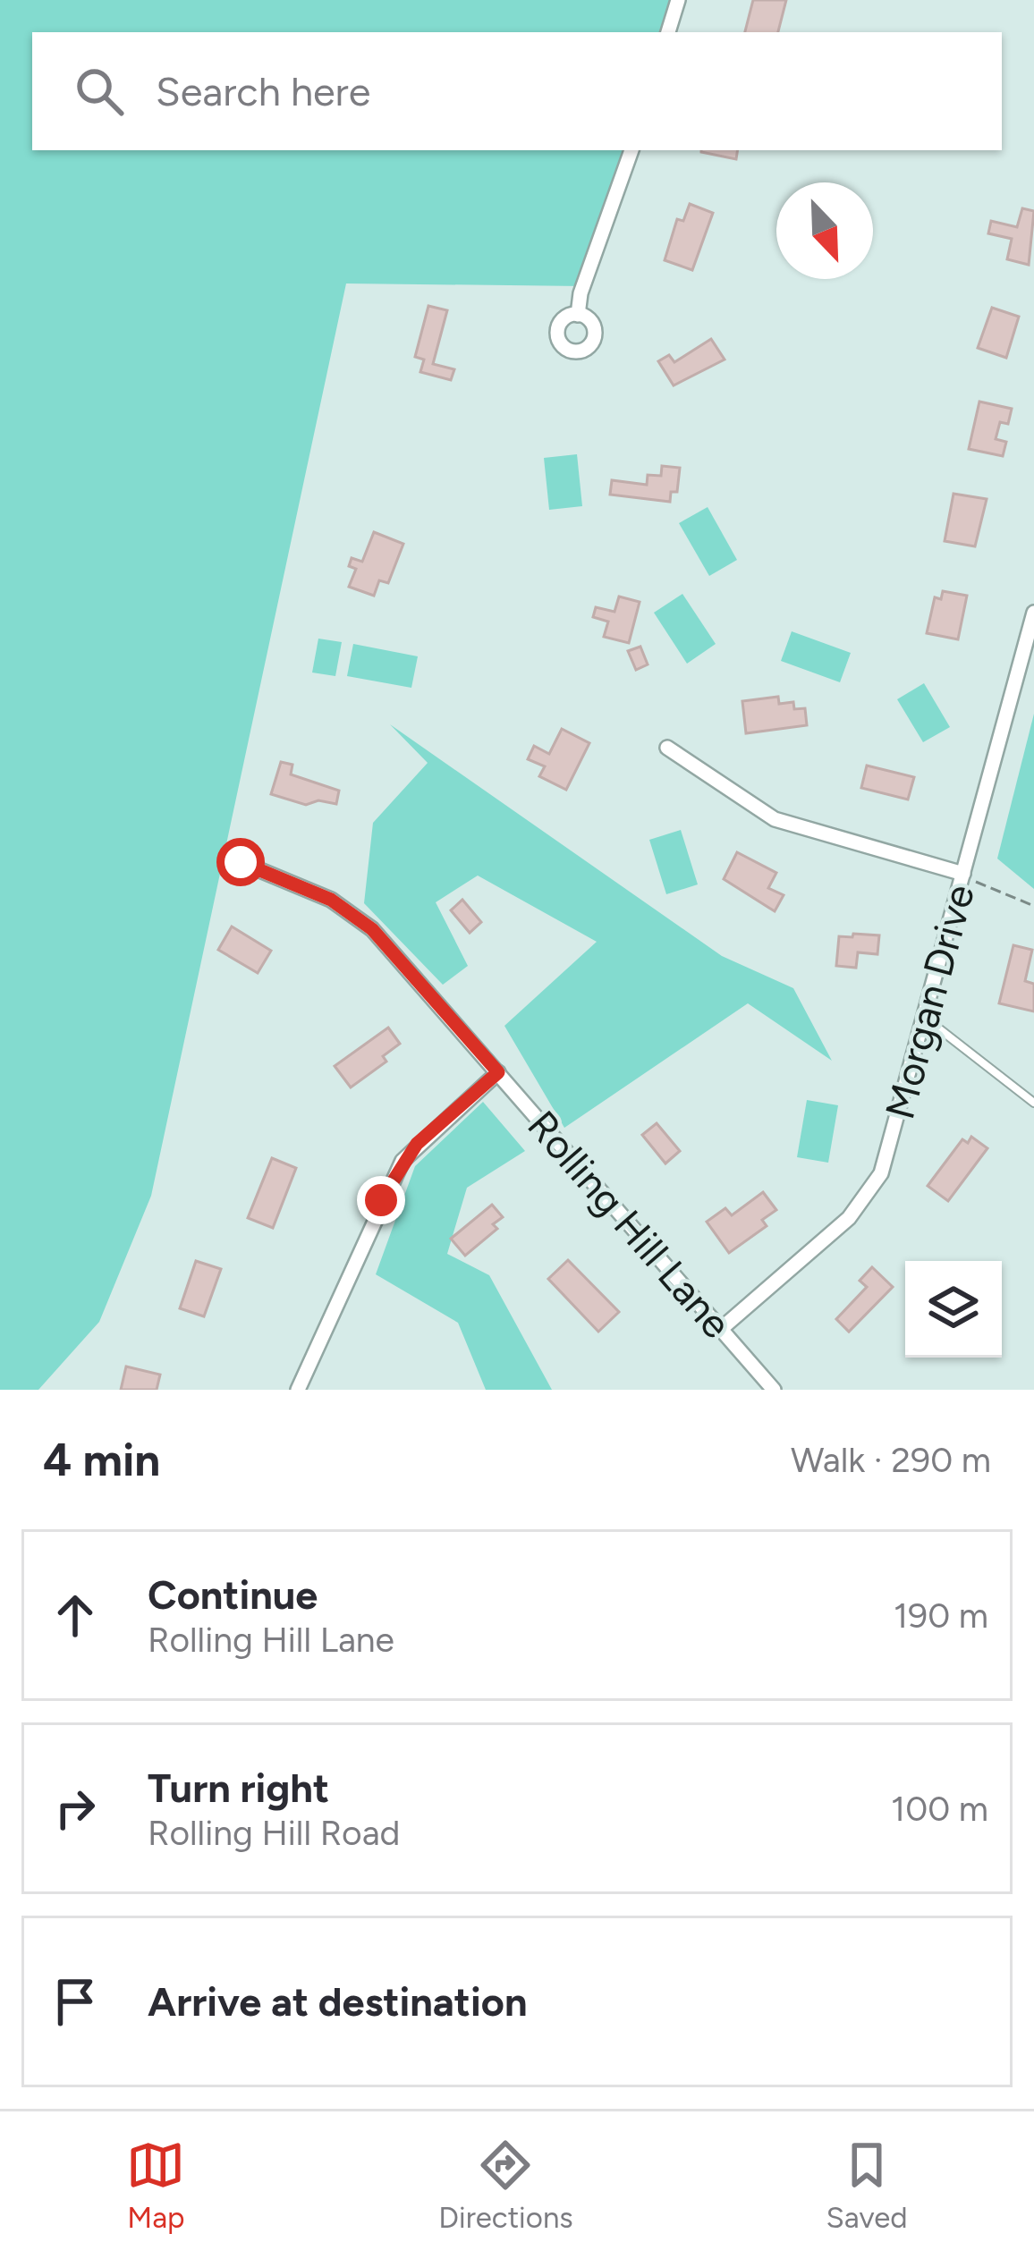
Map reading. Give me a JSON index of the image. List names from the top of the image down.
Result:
{
  "streets": {
    "street": ["Morgan Drive", "Rolling Hill Lane"]
  },
  "crossings": [
    ["Morgan Drive", "Rolling Hill Lane"]
  ],
  "north": "bottom right",
  "page": {
    "search": "Search here",
    "heading": ["4 min", "Walk · 290 m"],
    "list": [
      ["Continue", "Rolling Hill Lane", "190 m"],
      ["Turn right", "Rolling Hill Road", "100 m"],
      "Arrive at destination"
    ],
    "nav": ["Map", "Directions", "Saved"]
  }
}
